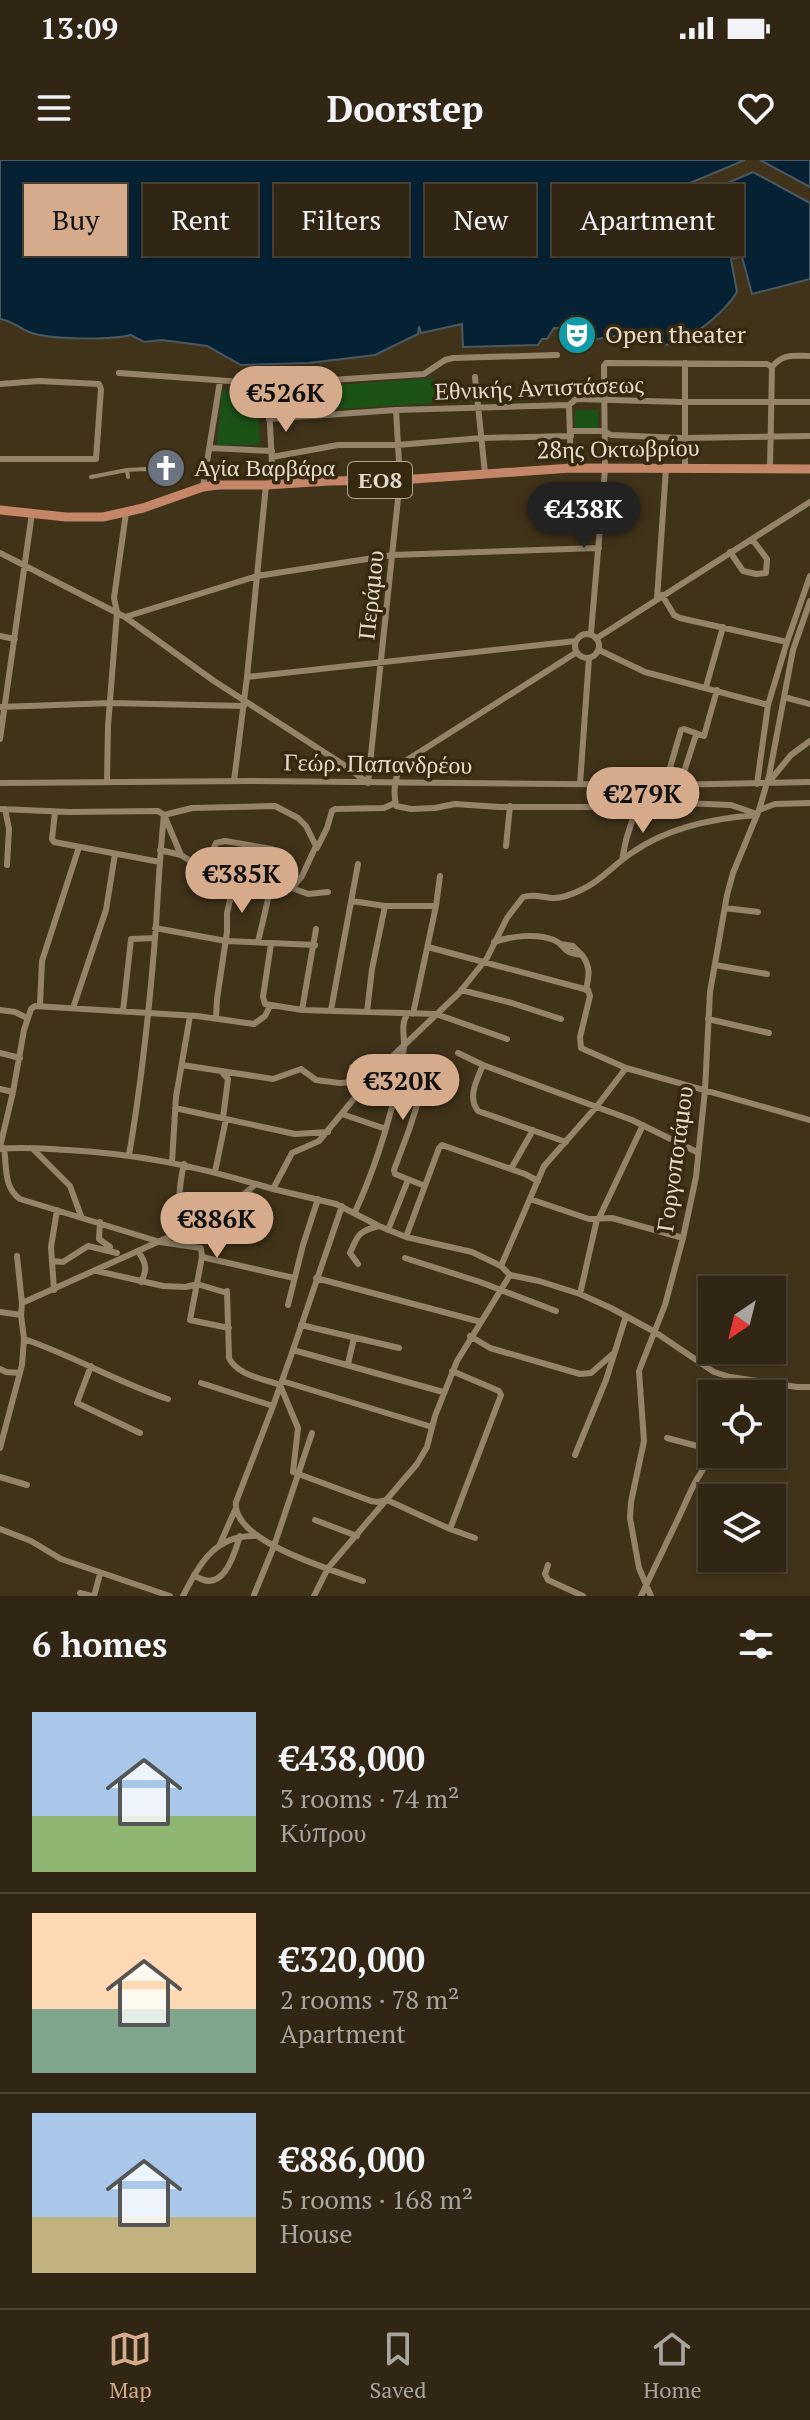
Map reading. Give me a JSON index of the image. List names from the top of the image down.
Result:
{
  "streets": {
    "main road": ["28ης Οκτωβρίου", "ΕΟ8"],
    "street": [
      "Εθνικής Αντιστάσεως",
      "Περάμου",
      "Γεώρ. Παπανδρέου",
      "Γοργοποτάμου"
    ]
  },
  "crossings": [
    ["Εθνικής Αντιστάσεως", "Περάμου"],
    ["28ης Οκτωβρίου", "Περάμου"],
    ["Περάμου", "Γεώρ. Παπανδρέου"],
    ["Γεώρ. Παπανδρέου", "Γοργοποτάμου"]
  ],
  "places": {
    "theatre": ["Open theater"],
    "church": ["Αγία Βαρβάρα"]
  },
  "north": "bottom left",
  "page": {
    "status": "13:09",
    "header": "Doorstep",
    "chip": [
      "Buy",
      "Rent",
      "Filters",
      "New",
      "Apartment"
    ],
    "price": [
      "€526K",
      "€438K",
      "€279K",
      "€385K",
      "€320K",
      "€886K"
    ],
    "heading": "6 homes",
    "list": [
      {
        "name": "€438,000",
        "note": "3 rooms · 74 m² · Κύπρου"
      },
      {
        "name": "€320,000",
        "note": "2 rooms · 78 m² · Apartment"
      },
      {
        "name": "€886,000",
        "note": "5 rooms · 168 m² · House"
      }
    ],
    "tabs": ["Map", "Saved", "Home"]
  }
}
